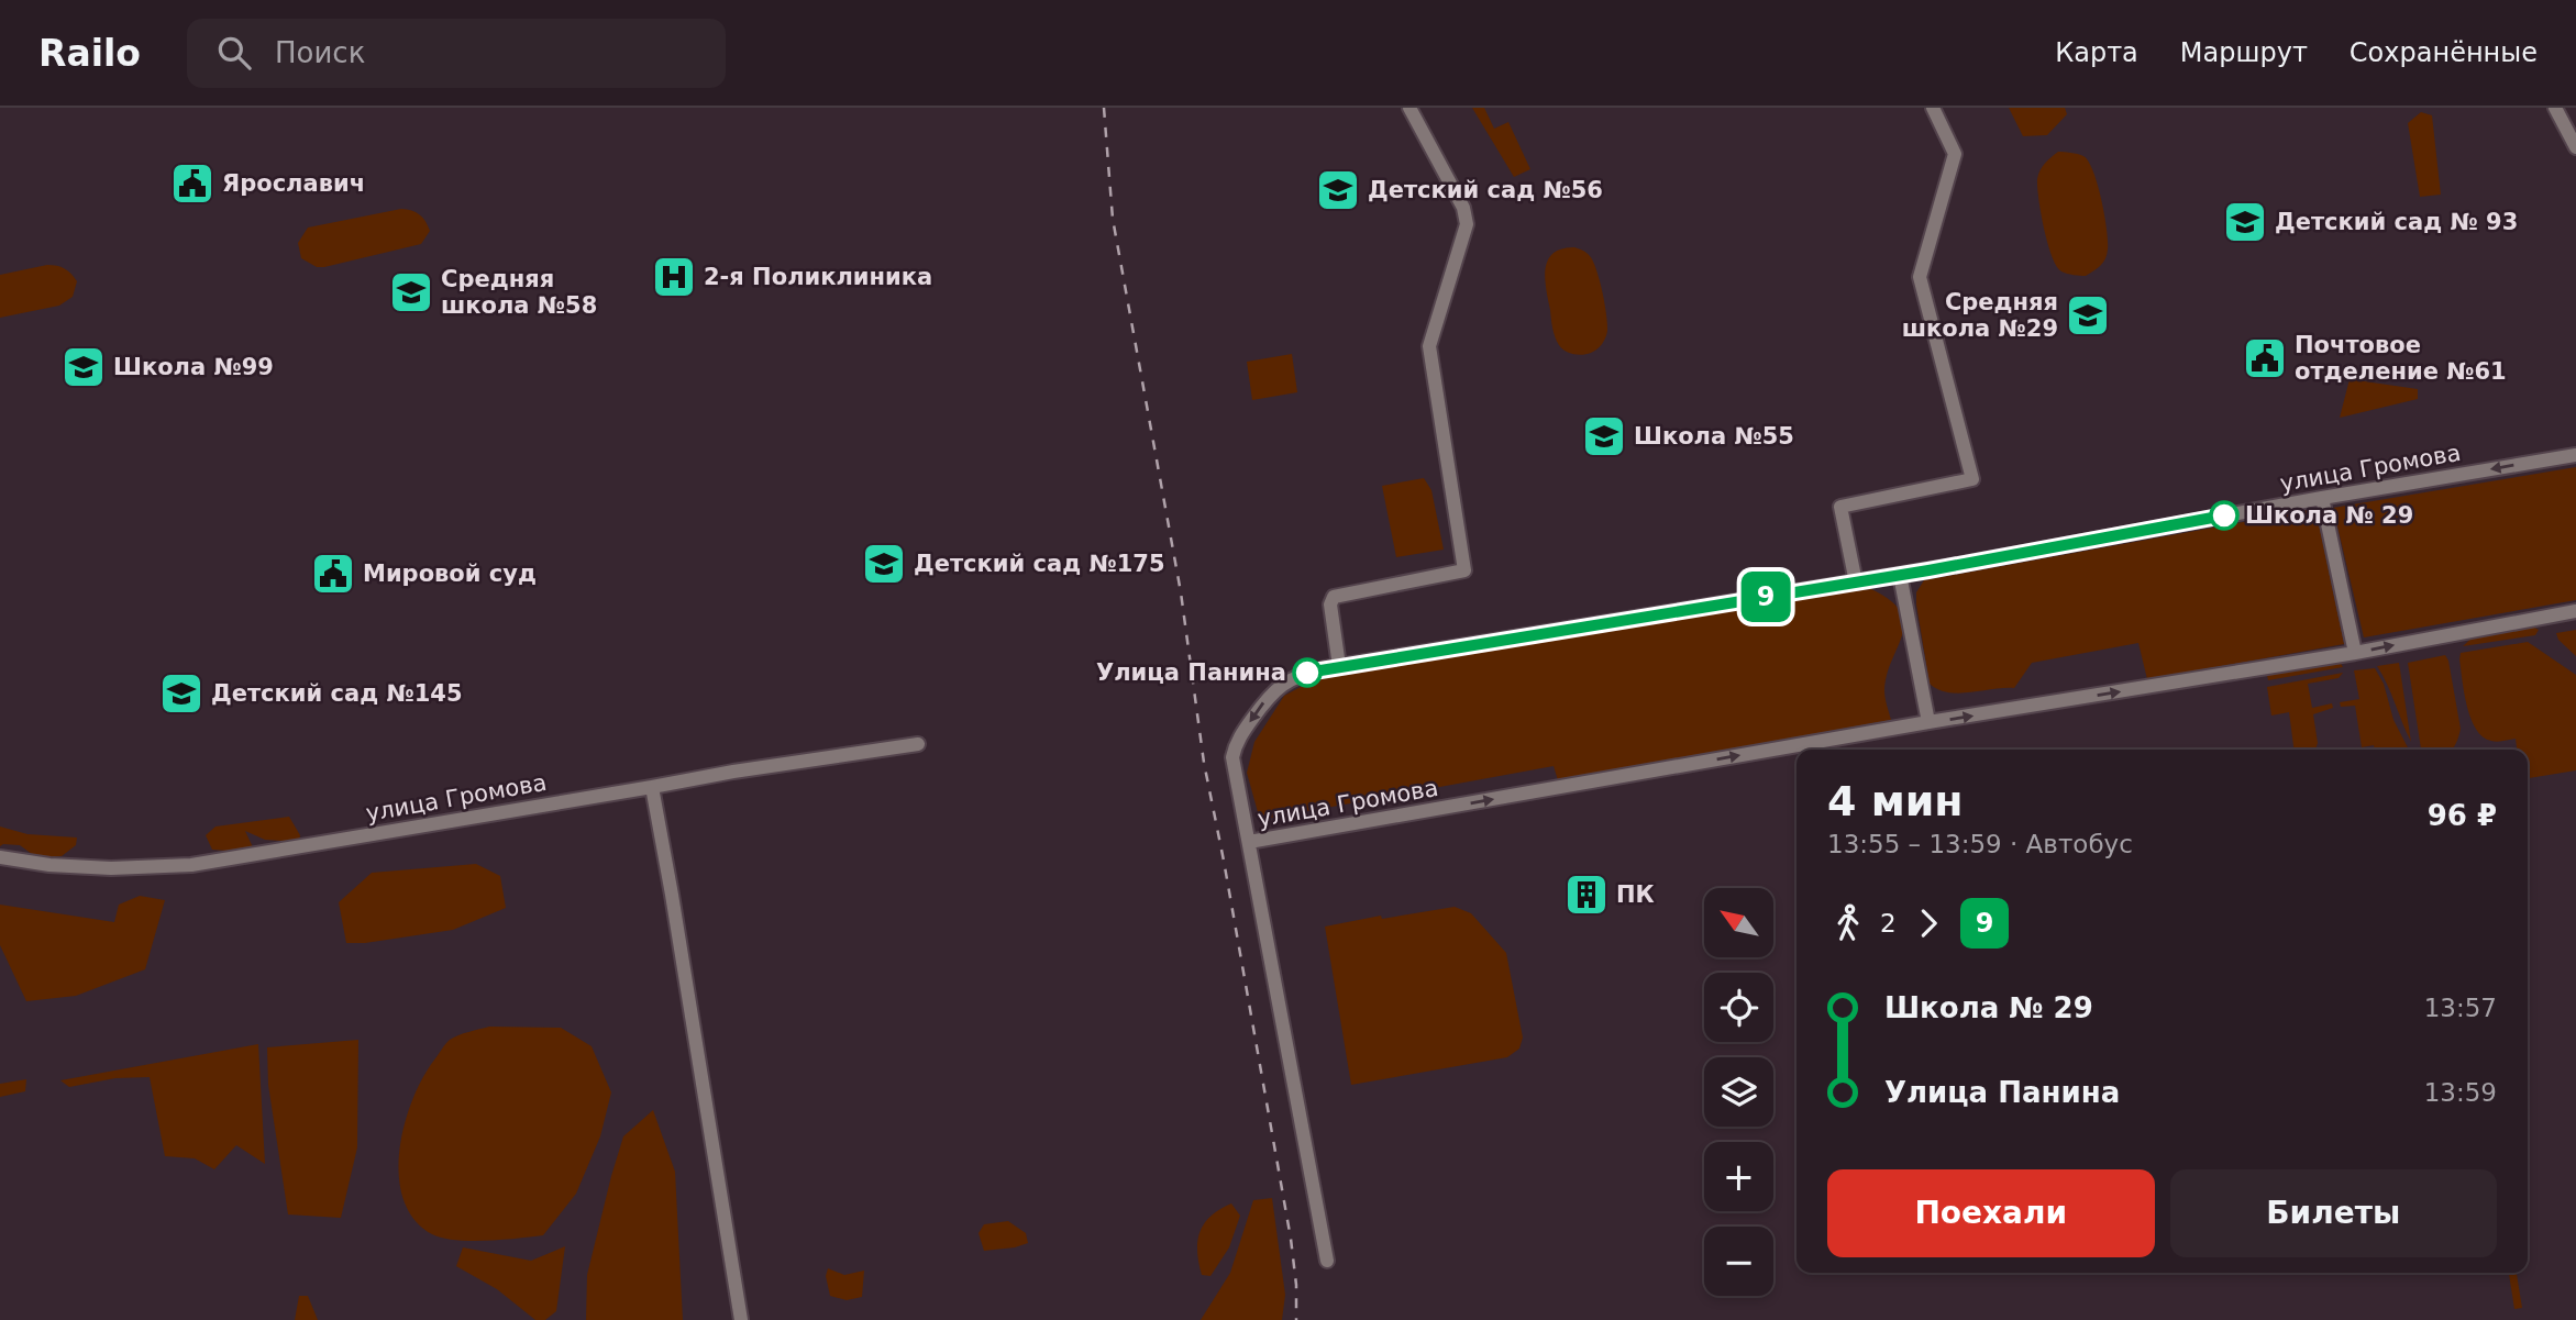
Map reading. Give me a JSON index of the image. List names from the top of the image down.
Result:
{
  "streets": {
    "street": ["улица Громова"]
  },
  "places": {
    "public building": ["Ярославич", "Почтовое отделение №61", "Мировой суд"],
    "school or university": [
      "Детский сад №56",
      "Детский сад № 93",
      "Средняя школа №58",
      "Средняя школа №29",
      "Школа №99",
      "Школа №55",
      "Детский сад №175",
      "Детский сад №145"
    ],
    "hospital": ["2-я Поликлиника"],
    "other": ["Школа № 29", "Улица Панина"],
    "building": ["ПК"]
  },
  "lines": ["bus line 9"],
  "north": "top left",
  "page": {
    "header": "Railo",
    "search": "Поиск",
    "nav": ["Карта", "Маршрут", "Сохранённые"],
    "on_map": "9",
    "heading": ["4 мин", "13:55 – 13:59 · Автобус", "96 ₽"],
    "legs": ["2", "9"],
    "map_buttons": ["+", "−"],
    "list": [
      {
        "name": "Школа № 29",
        "value": "13:57"
      },
      {
        "name": "Улица Панина",
        "value": "13:59"
      }
    ],
    "buttons": ["Поехали", "Билеты"]
  }
}
